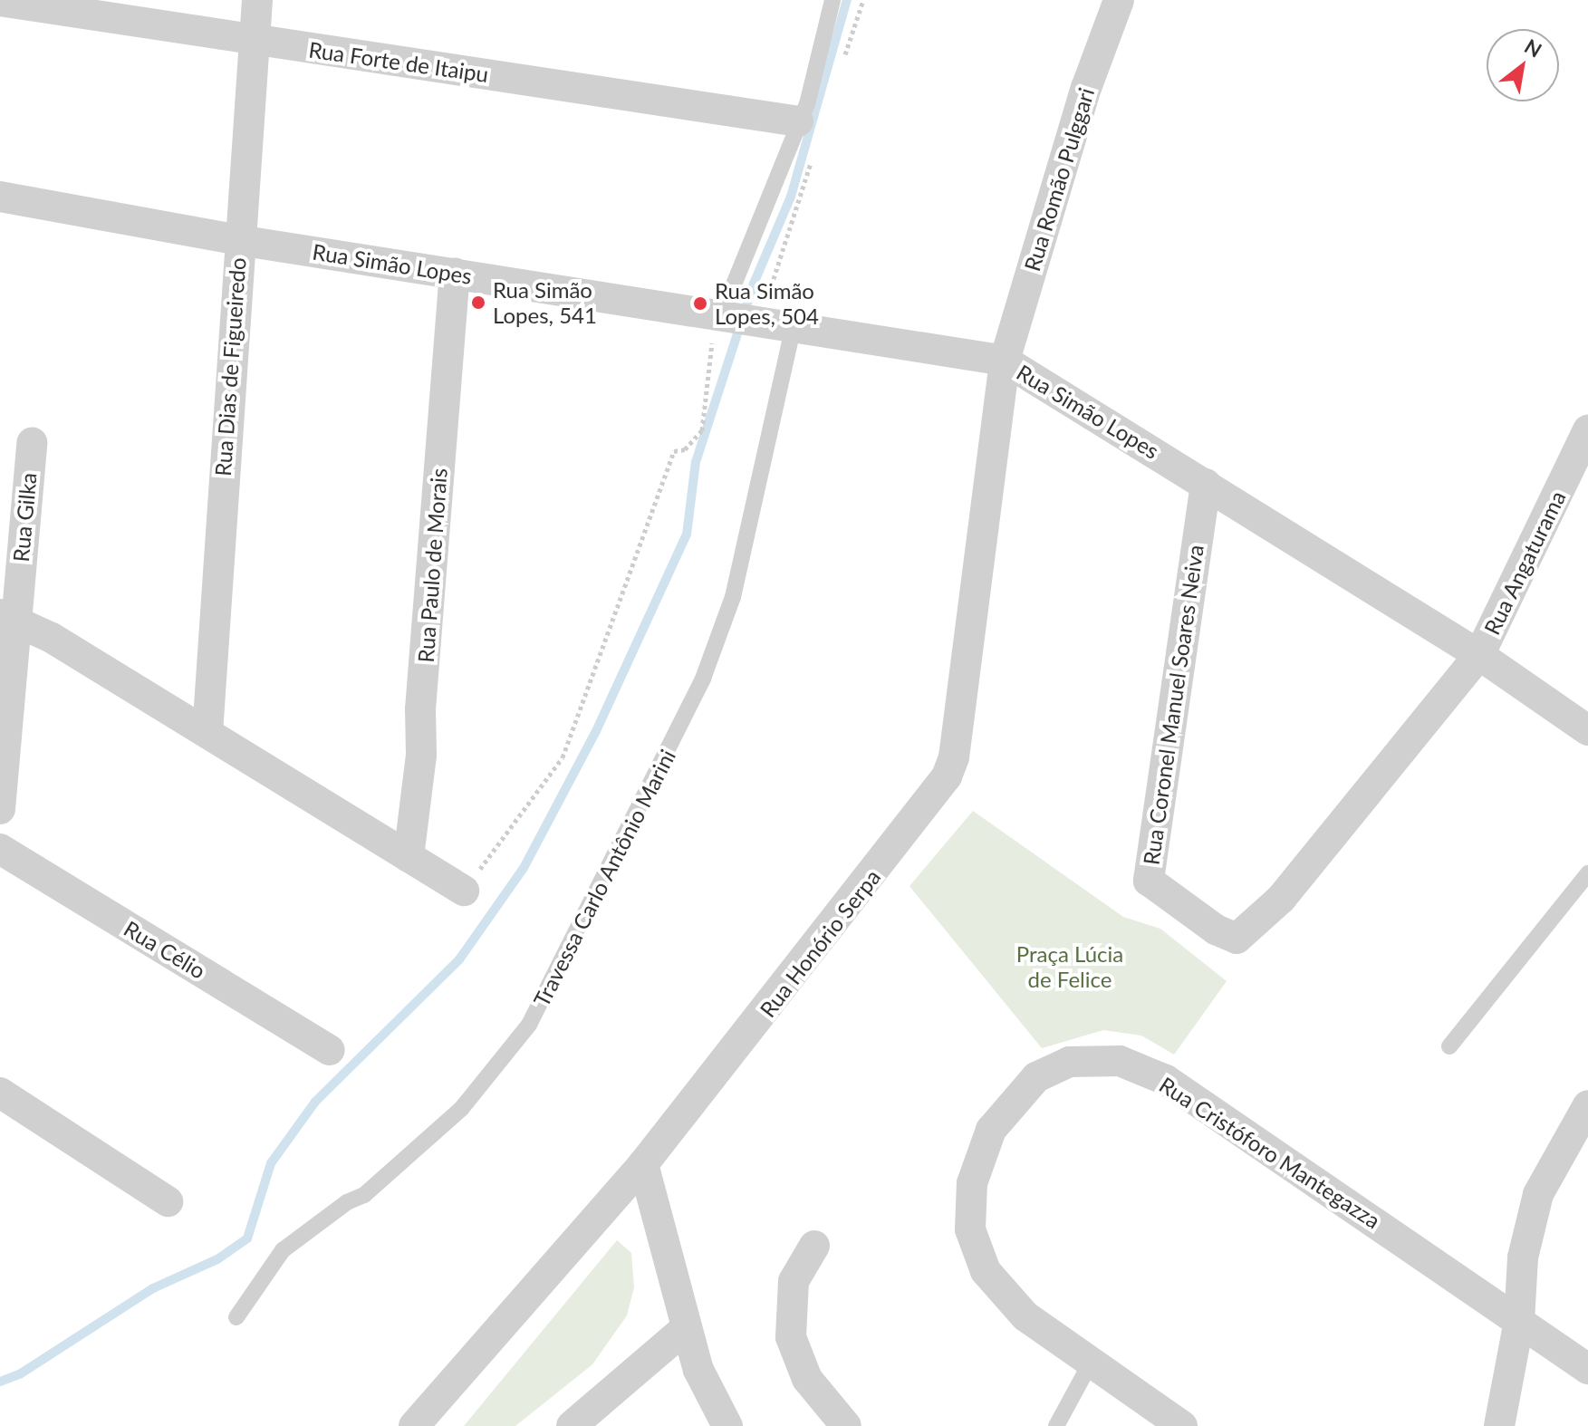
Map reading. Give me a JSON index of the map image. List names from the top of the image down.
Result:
{
  "streets": {
    "street": [
      "Rua Forte de Itaipu",
      "Rua Romão Pulggari",
      "Rua Simão Lopes",
      "Rua Dias de Figueiredo",
      "Rua Gilka",
      "Rua Angaturama",
      "Rua Paulo de Morais",
      "Rua Coronel Manuel Soares Neiva",
      "Rua Honório Serpa",
      "Rua Célio",
      "Rua Cristóforo Mantegazza"
    ],
    "lane": ["Travessa Carlo Antônio Marini"]
  },
  "crossings": [
    ["Rua Forte de Itaipu", "Rua Dias de Figueiredo"],
    ["Rua Romão Pulggari", "Rua Simão Lopes"],
    ["Rua Romão Pulggari", "Rua Honório Serpa"],
    ["Rua Simão Lopes", "Rua Dias de Figueiredo"],
    ["Rua Simão Lopes", "Rua Angaturama"],
    ["Rua Simão Lopes", "Rua Paulo de Morais"],
    ["Rua Simão Lopes", "Rua Coronel Manuel Soares Neiva"],
    ["Rua Simão Lopes", "Travessa Carlo Antônio Marini"],
    ["Rua Simão Lopes", "Rua Honório Serpa"],
    ["Rua Angaturama", "Rua Coronel Manuel Soares Neiva"]
  ],
  "parks": ["Praça Lúcia de Felice"],
  "places": ["Rua Simão Lopes, 541", "Rua Simão Lopes, 504"],
  "north": "top right"
}
